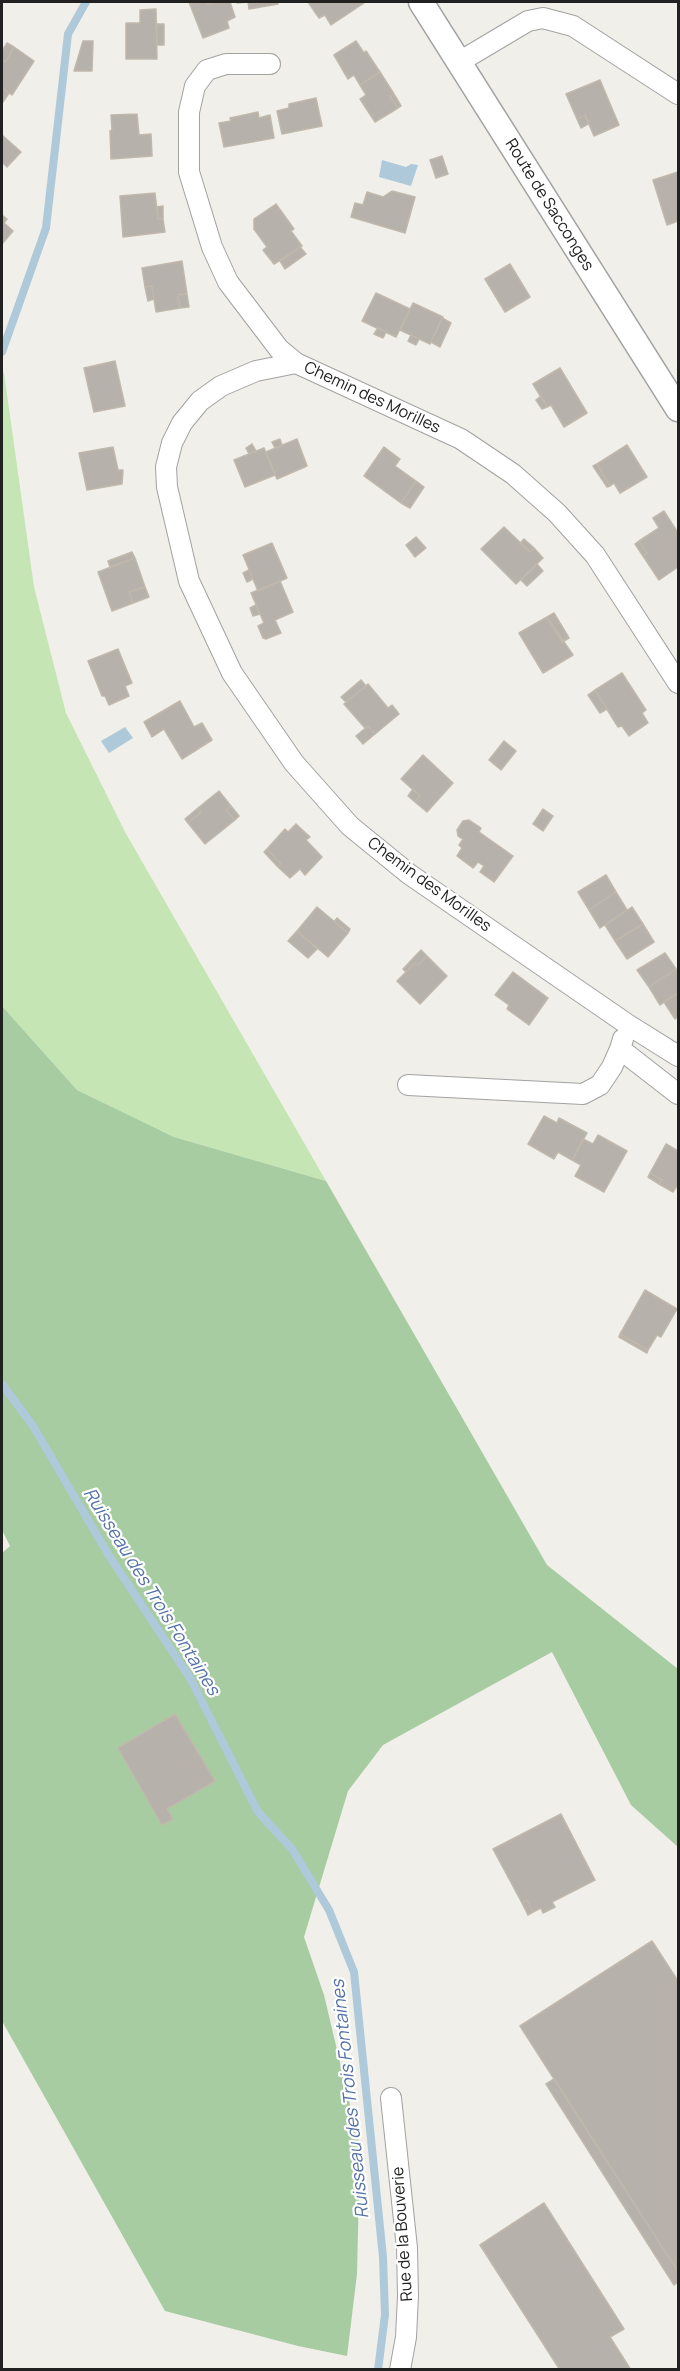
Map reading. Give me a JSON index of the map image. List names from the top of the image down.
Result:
{
  "streets": {
    "street": ["Route de Sacconges", "Chemin des Morilles", "Rue de la Bouverie"]
  },
  "water": ["Ruisseau des Trois Fontaines"]
}
